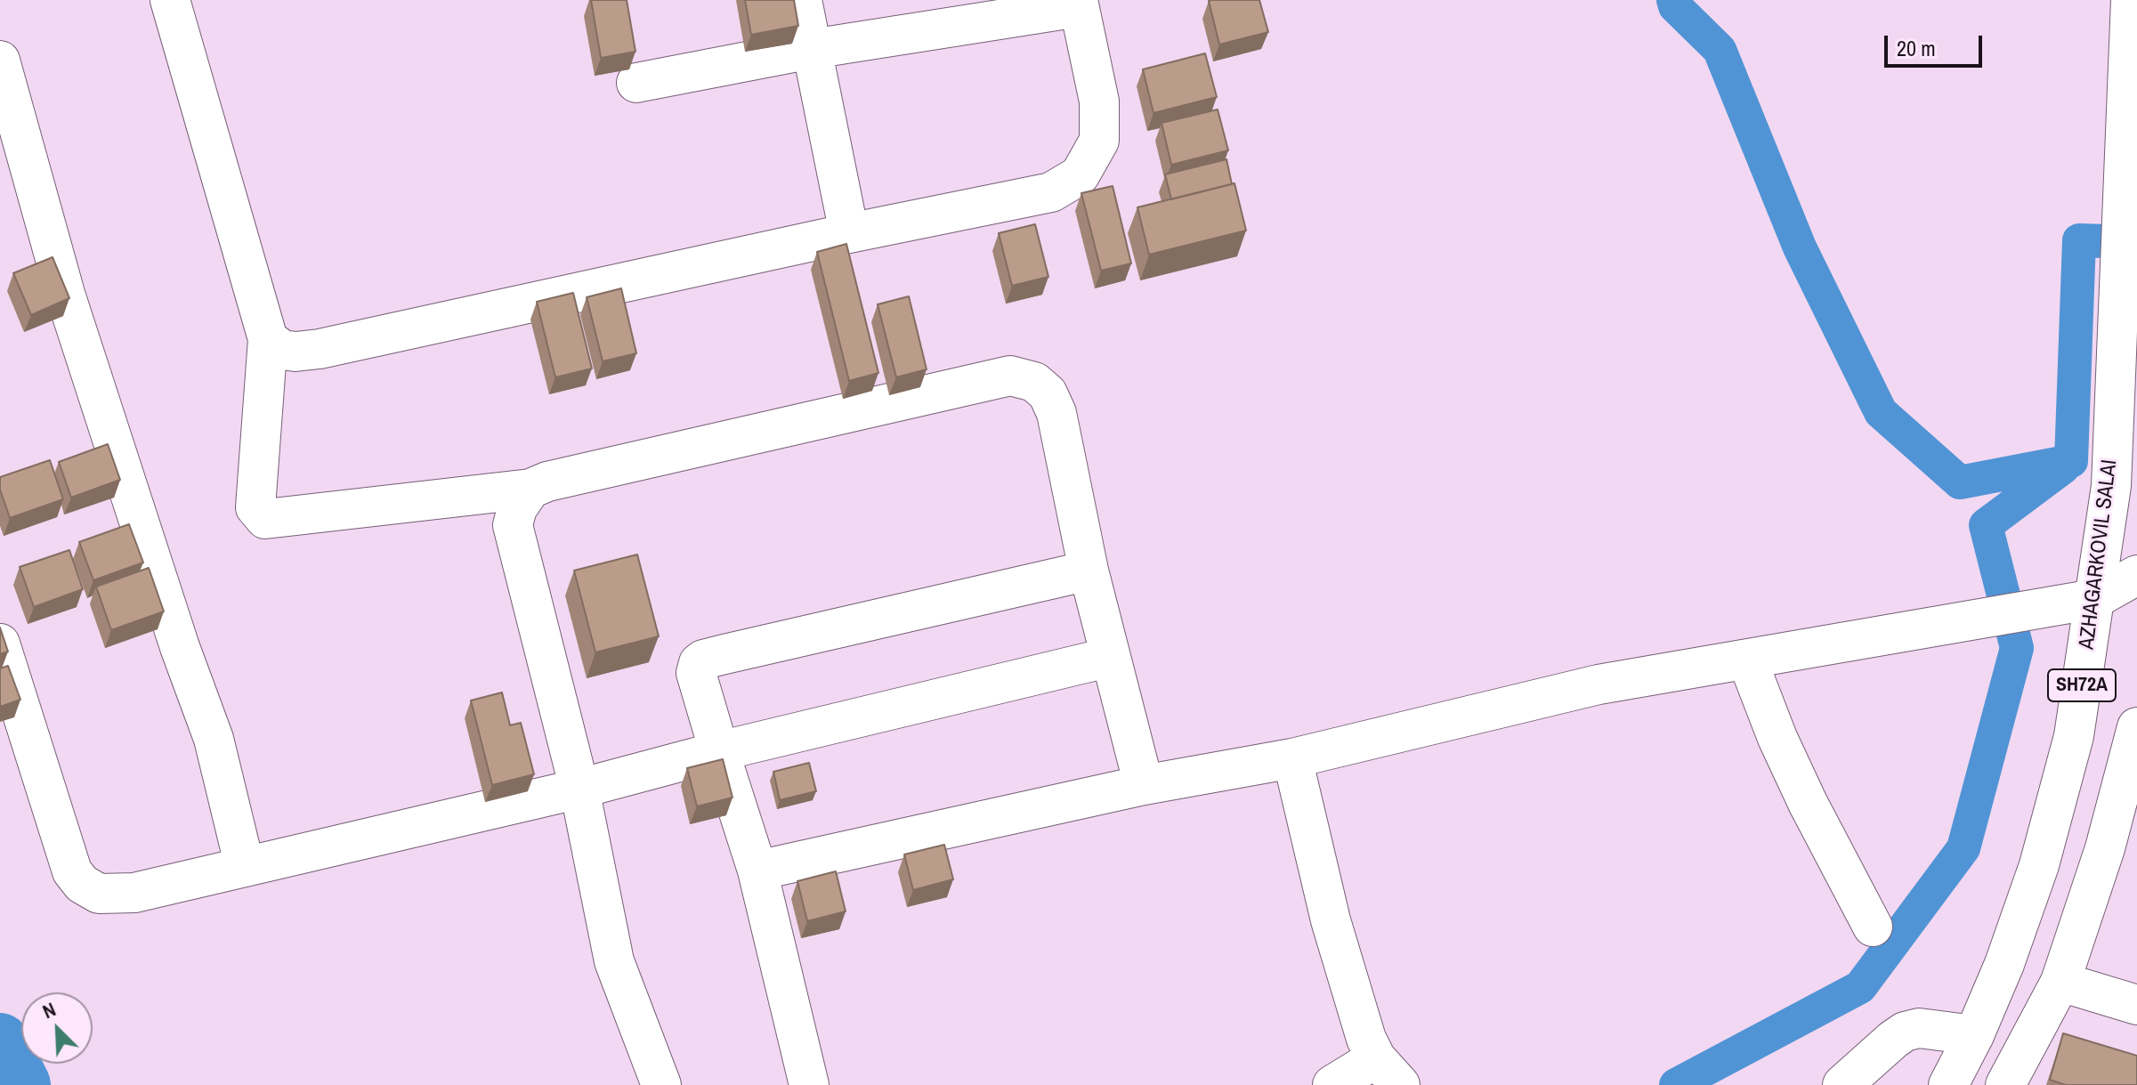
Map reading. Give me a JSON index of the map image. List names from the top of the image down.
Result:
{
  "streets": {
    "street": ["AZHAGARKOVIL SALAI", "SH72A"]
  },
  "scale_bar": "20 m",
  "north": "top left"
}
